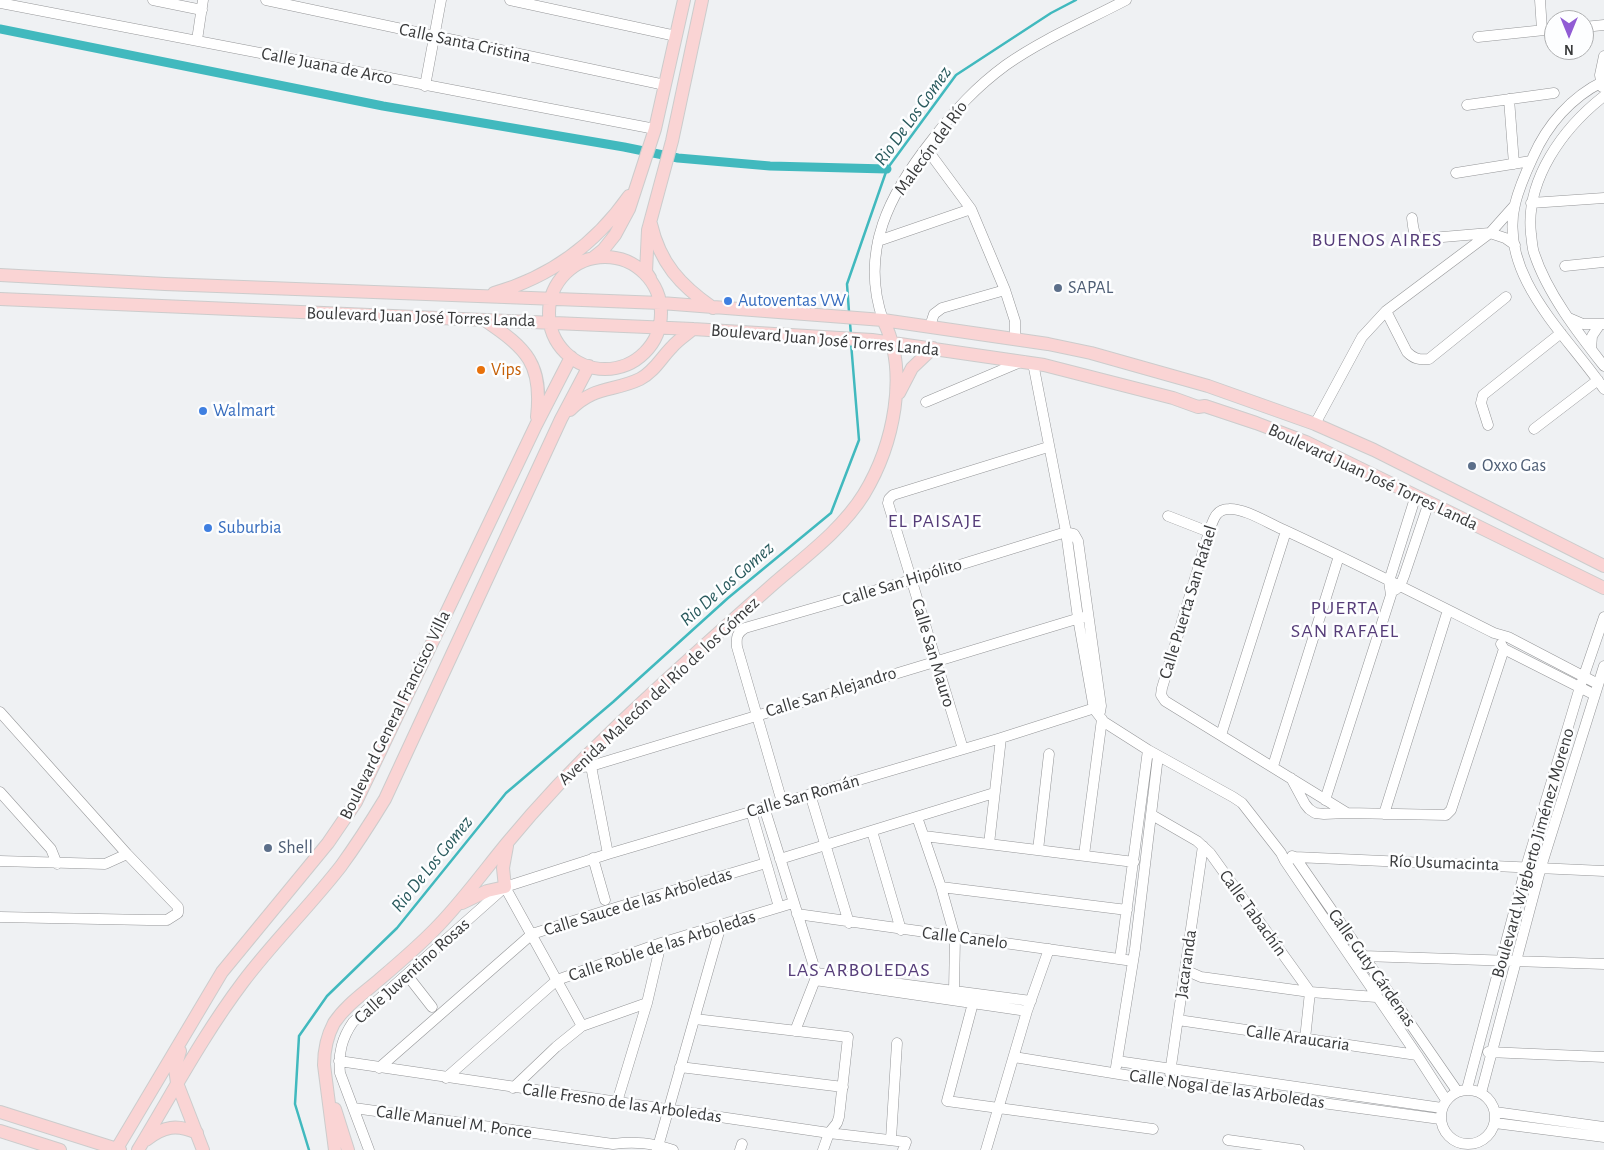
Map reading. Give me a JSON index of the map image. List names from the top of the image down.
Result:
{
  "streets": {
    "main road": ["Boulevard Juan José Torres Landa", "Avenida Malecón del Río de los Gómez", "Boulevard General Francisco Villa"],
    "street": [
      "Calle Santa Cristina",
      "Calle Juana de Arco",
      "Malecón del Río",
      "Calle San Hipólito",
      "Calle Puerta San Rafael",
      "Calle San Mauro",
      "Calle San Alejandro",
      "Calle San Román",
      "Boulevard Wigberto Jiménez Moreno",
      "Río Usumacinta",
      "Calle Sauce de las Arboledas",
      "Calle Tabachín",
      "Calle Canelo",
      "Calle Roble de las Arboledas",
      "Jacaranda",
      "Calle Guty Cárdenas",
      "Calle Juventino Rosas",
      "Calle Araucaria",
      "Calle Nogal de las Arboledas",
      "Calle Fresno de las Arboledas",
      "Calle Manuel M. Ponce"
    ]
  },
  "crossings": [
    ["Malecón del Río", "Boulevard Juan José Torres Landa"],
    ["Calle San Hipólito", "Calle San Mauro"],
    ["Calle San Hipólito", "Calle San Alejandro"],
    ["Calle Puerta San Rafael", "Boulevard Wigberto Jiménez Moreno"],
    ["Calle San Mauro", "Calle San Alejandro"],
    ["Calle San Mauro", "Calle San Román"],
    ["Avenida Malecón del Río de los Gómez", "Calle San Alejandro"],
    ["Calle San Román", "Calle Guty Cárdenas"],
    ["Calle San Román", "Calle Juventino Rosas"],
    ["Boulevard Wigberto Jiménez Moreno", "Río Usumacinta"],
    ["Boulevard Wigberto Jiménez Moreno", "Calle Guty Cárdenas"],
    ["Boulevard Wigberto Jiménez Moreno", "Calle Nogal de las Arboledas"],
    ["Río Usumacinta", "Calle Guty Cárdenas"],
    ["Calle Sauce de las Arboledas", "Calle Fresno de las Arboledas"],
    ["Calle Tabachín", "Jacaranda"],
    ["Calle Roble de las Arboledas", "Calle Fresno de las Arboledas"],
    ["Jacaranda", "Calle Araucaria"],
    ["Jacaranda", "Calle Nogal de las Arboledas"],
    ["Calle Guty Cárdenas", "Calle Araucaria"],
    ["Calle Guty Cárdenas", "Calle Nogal de las Arboledas"],
    ["Calle Juventino Rosas", "Calle Fresno de las Arboledas"],
    ["Calle Juventino Rosas", "Calle Manuel M. Ponce"]
  ],
  "districts": [
    "BUENOS AIRES",
    "EL PAISAJE",
    "PUERTA SAN RAFAEL",
    "LAS ARBOLEDAS"
  ],
  "water": ["Rio De Los Gomez"],
  "places": [
    "SAPAL",
    "Autoventas VW",
    "Vips",
    "Walmart",
    "Oxxo Gas",
    "Suburbia",
    "Shell"
  ],
  "north": "bottom"
}
